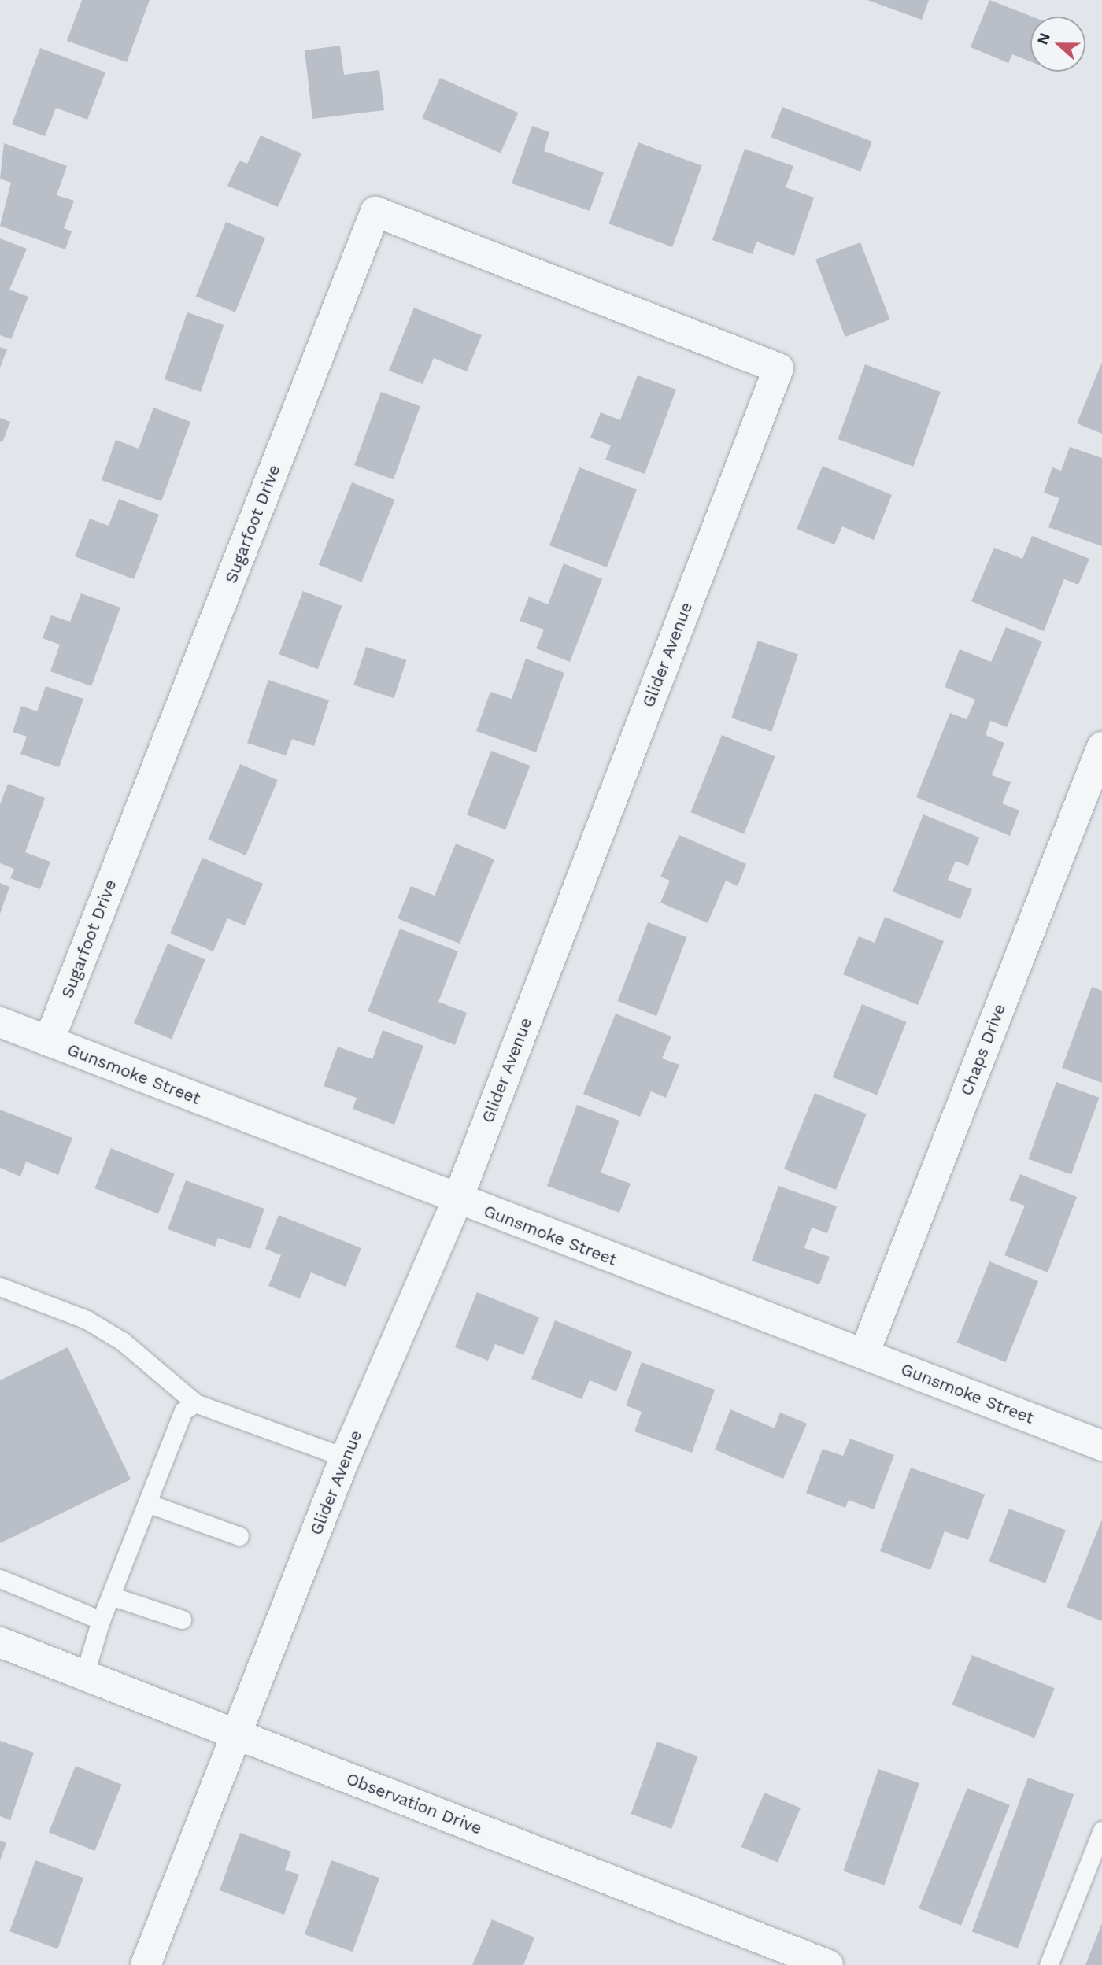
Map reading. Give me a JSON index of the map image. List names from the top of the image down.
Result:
{
  "streets": {
    "street": [
      "Sugarfoot Drive",
      "Glider Avenue",
      "Chaps Drive",
      "Gunsmoke Street",
      "Observation Drive"
    ]
  },
  "crossings": [
    ["Sugarfoot Drive", "Glider Avenue"],
    ["Sugarfoot Drive", "Gunsmoke Street"],
    ["Glider Avenue", "Gunsmoke Street"],
    ["Glider Avenue", "Observation Drive"],
    ["Chaps Drive", "Gunsmoke Street"]
  ],
  "north": "left"
}
